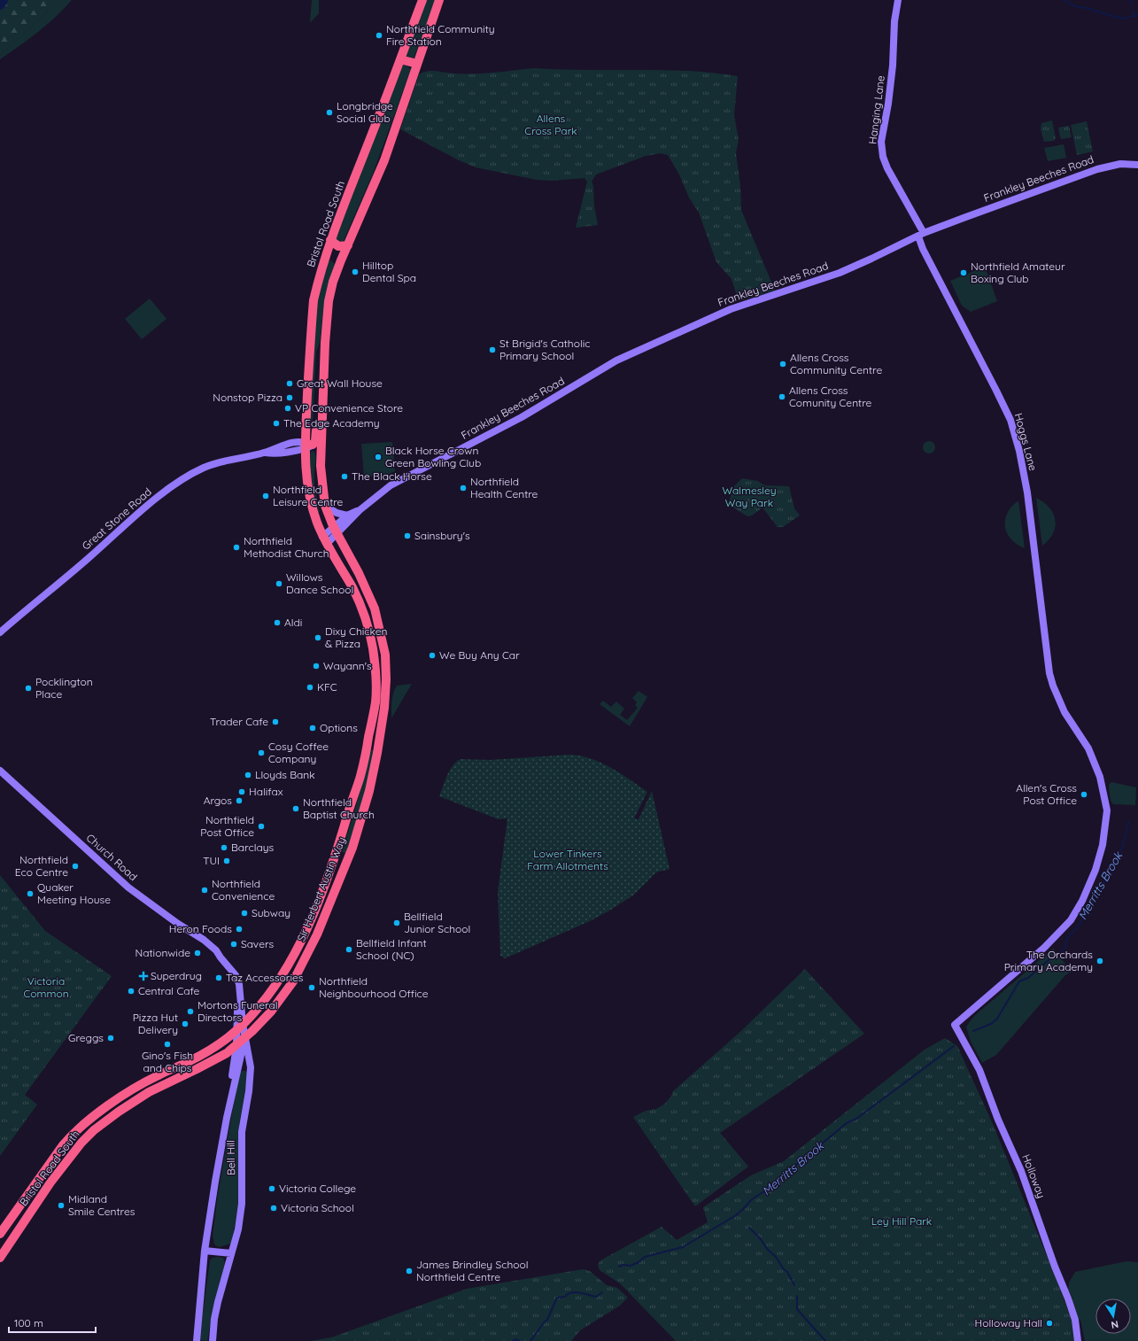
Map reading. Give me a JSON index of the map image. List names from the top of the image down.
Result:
{
  "streets": {
    "highway": ["Bristol Road South", "Sir Herbert Austin Way"],
    "street": [
      "Hanging Lane",
      "Frankley Beeches Road",
      "Hoggs Lane",
      "Great Stone Road",
      "Church Road",
      "Bell Hill",
      "Holloway"
    ]
  },
  "crossings": [
    ["Hanging Lane", "Frankley Beeches Road"],
    ["Hanging Lane", "Hoggs Lane"],
    ["Frankley Beeches Road", "Hoggs Lane"],
    ["Frankley Beeches Road", "Sir Herbert Austin Way"],
    ["Bristol Road South", "Great Stone Road"],
    ["Bristol Road South", "Sir Herbert Austin Way"],
    ["Hoggs Lane", "Holloway"],
    ["Church Road", "Sir Herbert Austin Way"],
    ["Church Road", "Bell Hill"],
    ["Sir Herbert Austin Way", "Bell Hill"]
  ],
  "water": ["Merritts Brook"],
  "parks": [
    "Allens Cross Park",
    "Walmesley Way Park",
    "Lower Tinkers Farm Allotments",
    "Victoria Common",
    "Ley Hill Park"
  ],
  "places": {
    "other": [
      "Northfield Community Fire Station",
      "Longbridge Social Club",
      "Hilltop Dental Spa",
      "Northfield Amateur Boxing Club",
      "St Brigid's Catholic Primary School",
      "Allens Cross Community Centre",
      "Great Wall House",
      "Allens Cross Comunity Centre",
      "Nonstop Pizza",
      "VP Convenience Store",
      "The Edge Academy",
      "Black Horse Crown Green Bowling Club",
      "The Black Horse",
      "Northfield Health Centre",
      "Northfield Leisure Centre",
      "Sainsbury's",
      "Northfield Methodist Church",
      "Willows Dance School",
      "Aldi",
      "Dixy Chicken & Pizza",
      "We Buy Any Car",
      "Wayann's",
      "KFC",
      "Pocklington Place",
      "Trader Cafe",
      "Options",
      "Cosy Coffee Company",
      "Lloyds Bank",
      "Halifax",
      "Allen's Cross Post Office",
      "Argos",
      "Northfield Baptist Church",
      "Northfield Post Office",
      "Barclays",
      "TUI",
      "Northfield Eco Centre",
      "Northfield Convenience",
      "Quaker Meeting House",
      "Subway",
      "Bellfield Junior School",
      "Heron Foods",
      "Savers",
      "Bellfield Infant School (NC)",
      "Nationwide",
      "The Orchards Primary Academy",
      "Taz Accessories",
      "Northfield Neighbourhood Office",
      "Central Cafe",
      "Mortons Funeral Directors",
      "Pizza Hut Delivery",
      "Greggs",
      "Gino's Fish and Chips",
      "Victoria College",
      "Midland Smile Centres",
      "Victoria School",
      "James Brindley School Northfield Centre",
      "Holloway Hall"
    ],
    "health": ["Superdrug"]
  },
  "scale_bar": "100 m",
  "north": "bottom"
}
